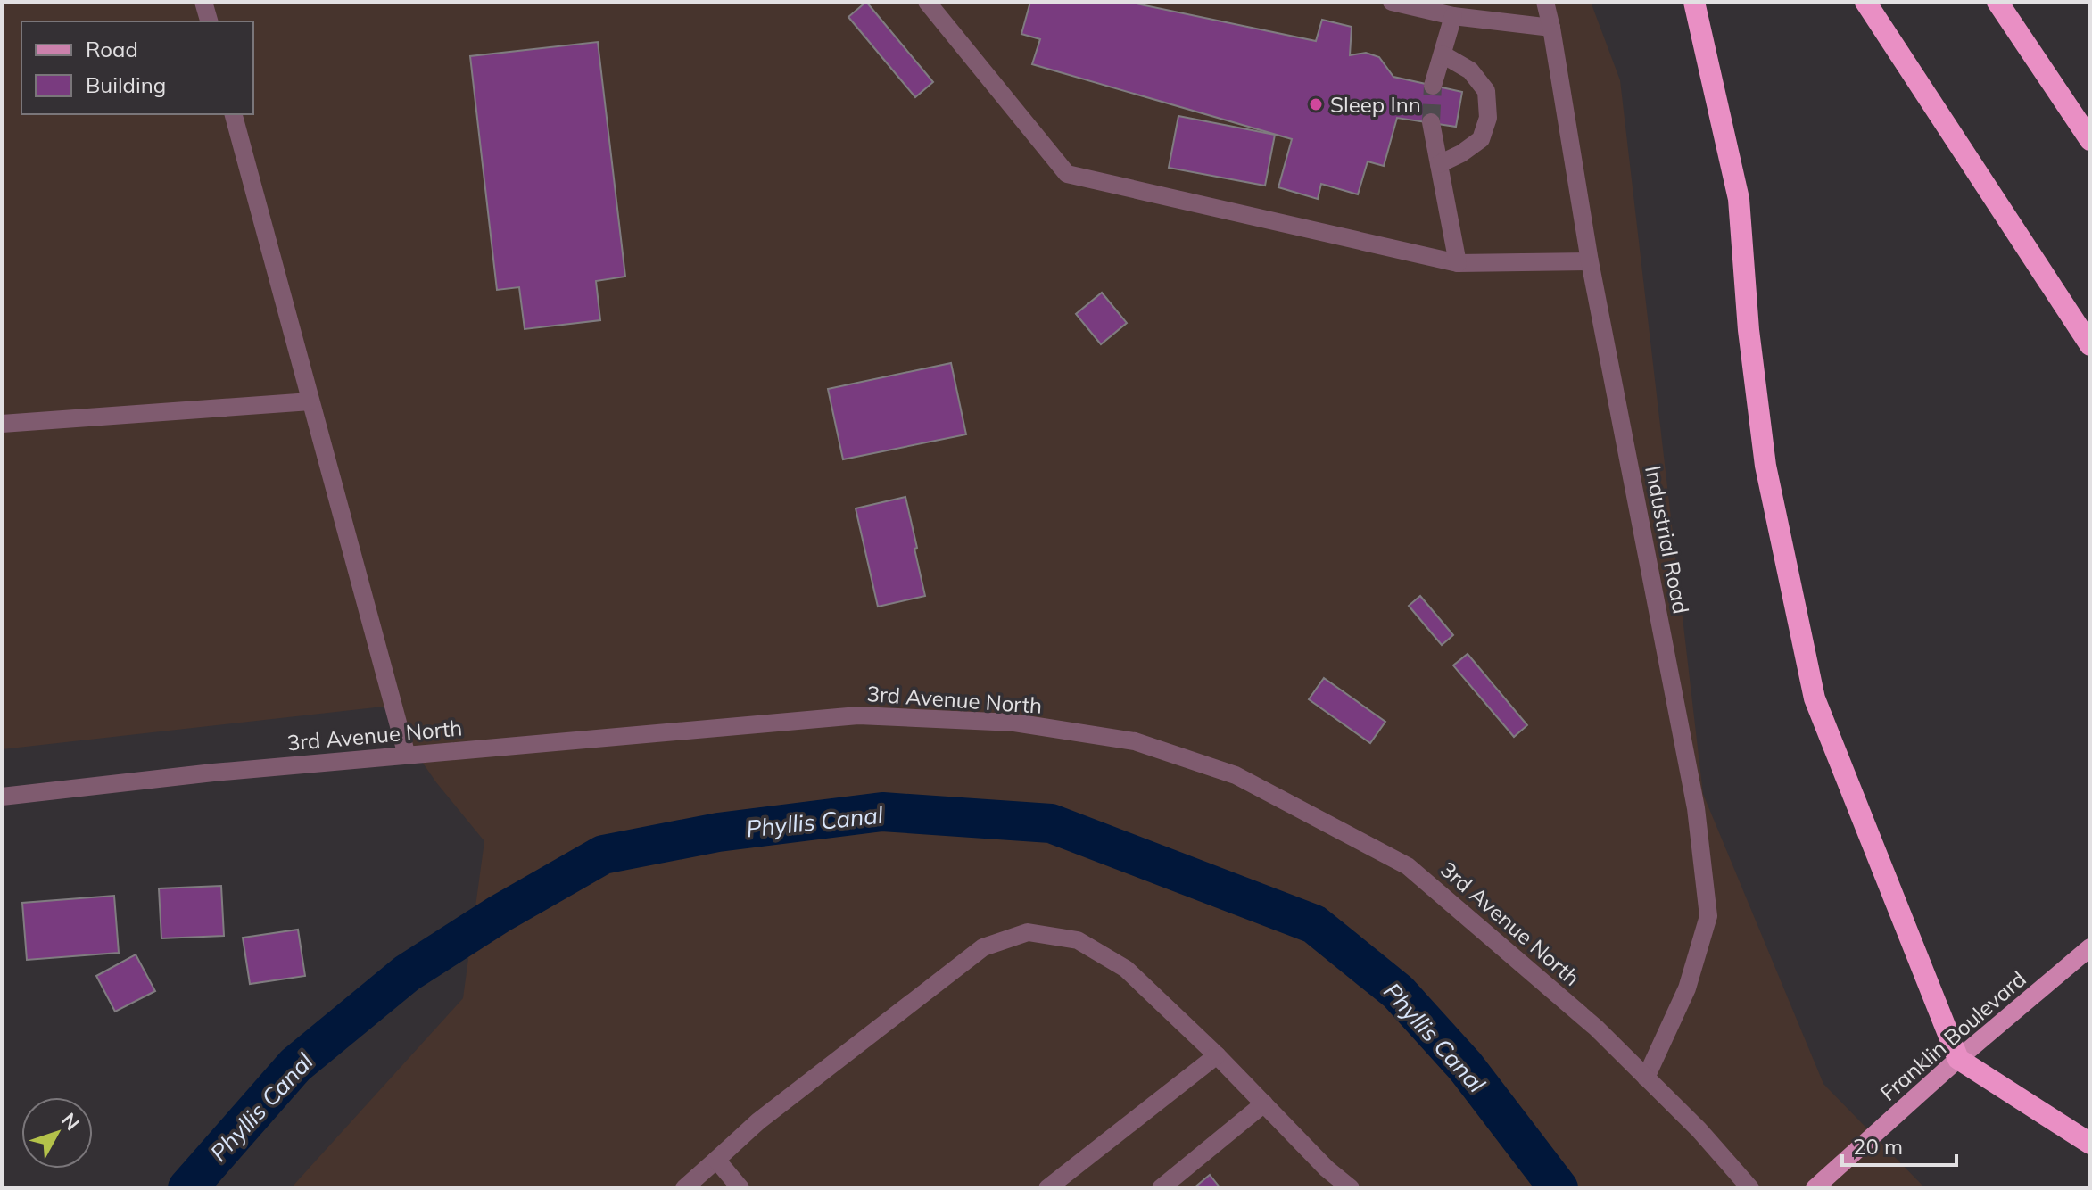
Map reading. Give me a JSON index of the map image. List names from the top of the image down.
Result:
{
  "streets": {
    "main road": ["Franklin Boulevard"],
    "street": ["Industrial Road", "3rd Avenue North"]
  },
  "crossings": [
    ["Industrial Road", "3rd Avenue North"]
  ],
  "water": ["Phyllis Canal"],
  "places": ["Sleep Inn"],
  "legend": ["Road", "Building"],
  "scale_bar": "20 m",
  "north": "top right"
}
